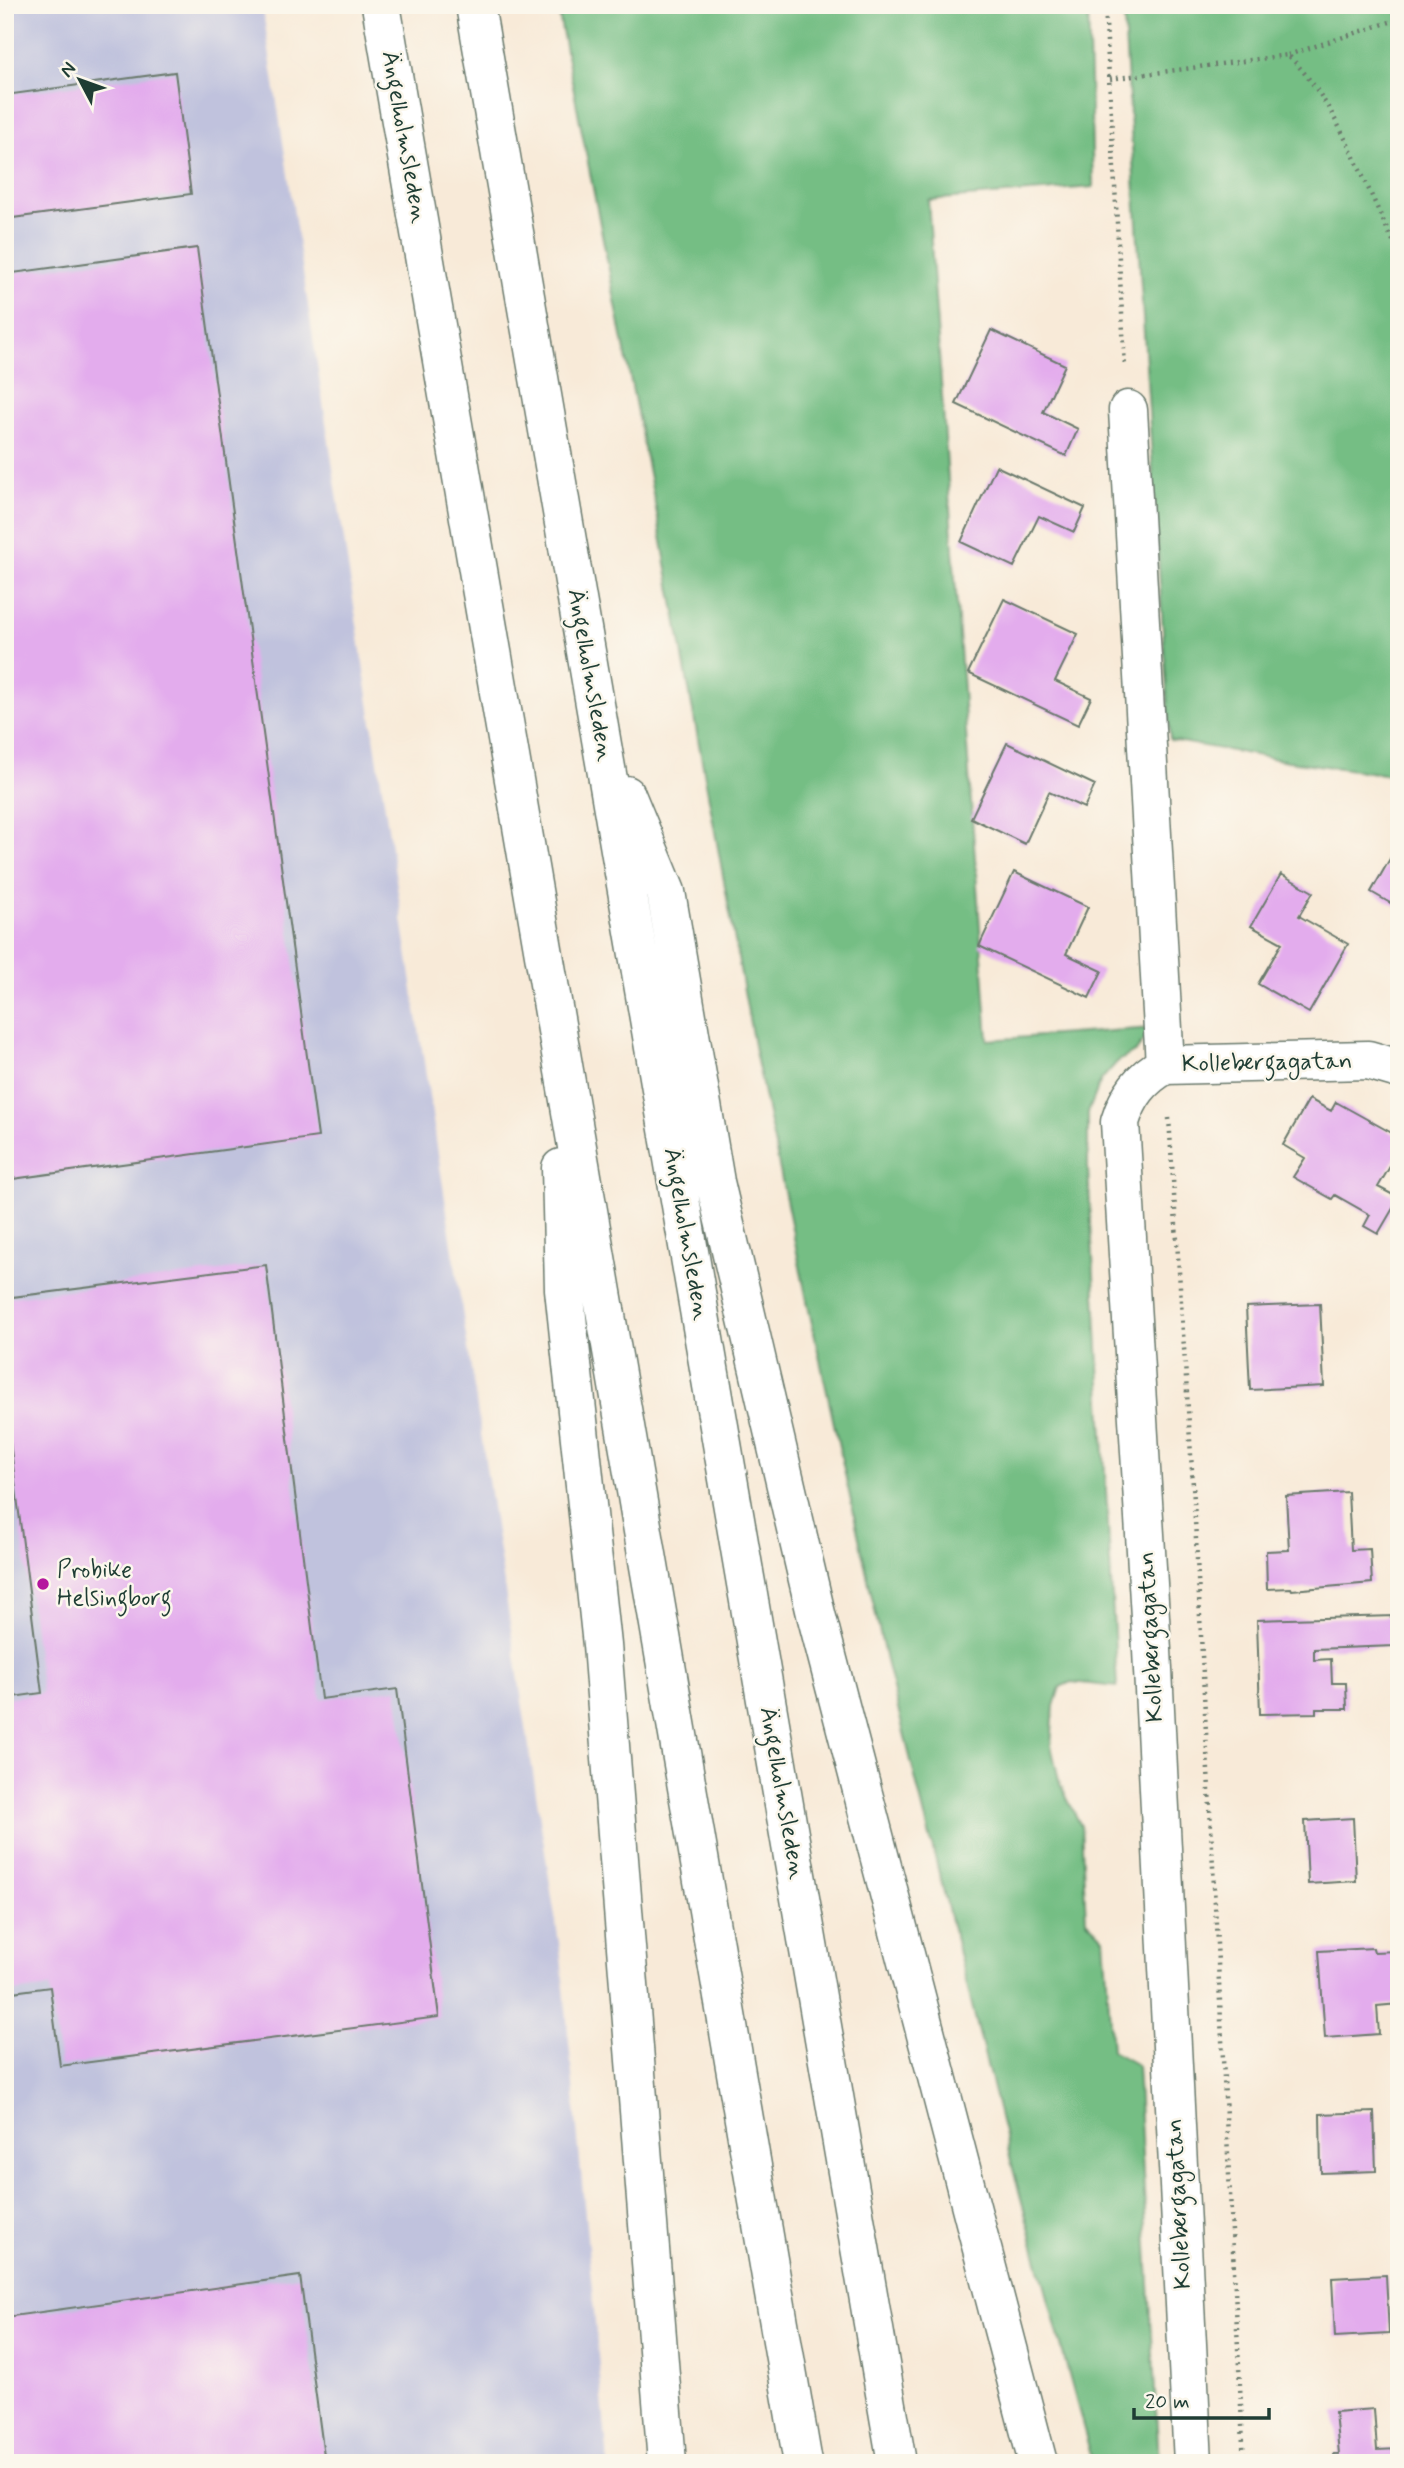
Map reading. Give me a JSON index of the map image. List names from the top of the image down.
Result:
{
  "streets": {
    "main road": ["Ängelholmsleden", "Kollebergagatan"]
  },
  "places": ["Probike Helsingborg"],
  "scale_bar": "20 m",
  "north": "top left"
}
